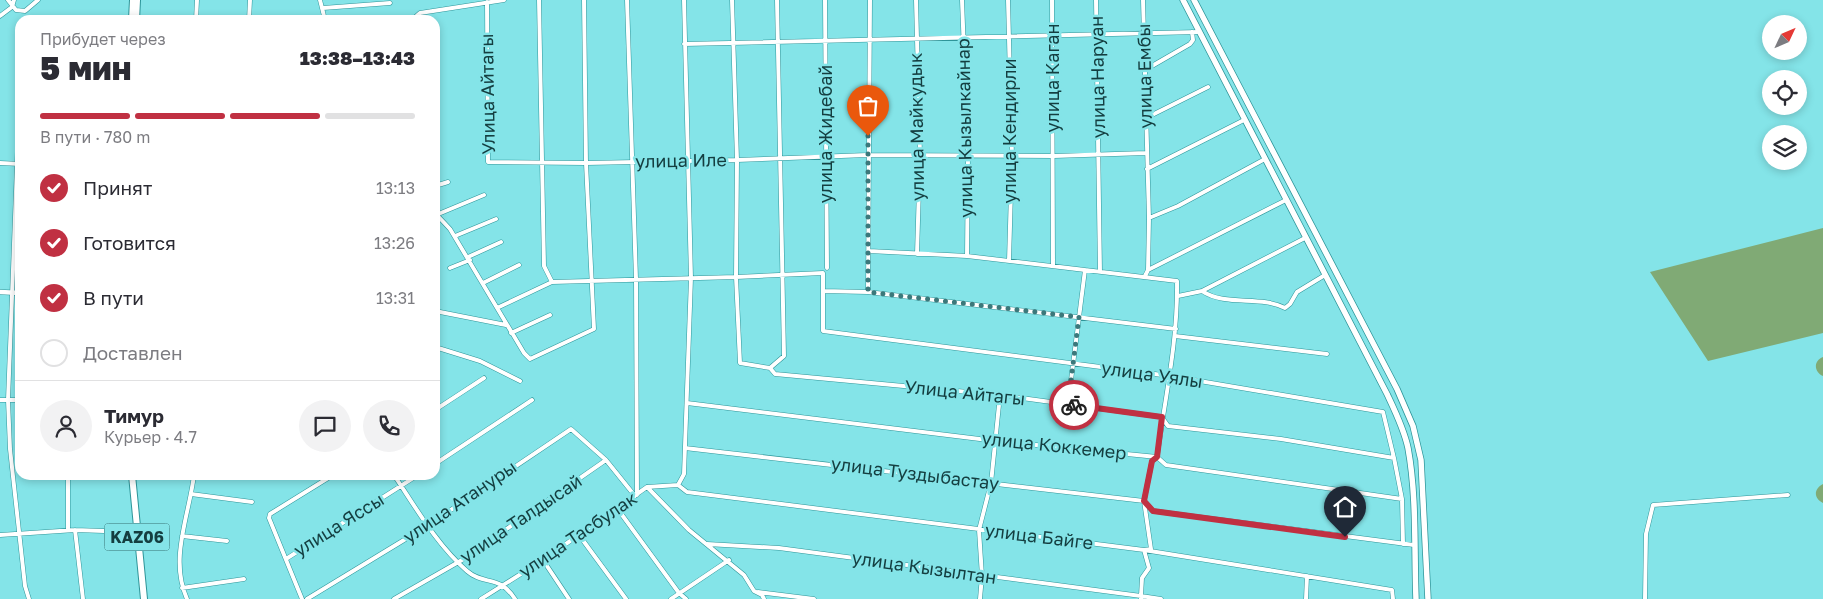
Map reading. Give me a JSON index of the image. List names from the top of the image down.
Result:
{
  "streets": {
    "highway": ["KАZ06"],
    "street": [
      "улица Ембы",
      "улица Наруан",
      "улица Каган",
      "Улица Айтагы",
      "улица Майкудык",
      "улица Кызылкайнар",
      "улица Кендирли",
      "улица Жидебай",
      "улица Иле",
      "улица Уялы",
      "улица Коккемер",
      "улица Туздыбастау",
      "улица Атануры",
      "улица Талдысай",
      "улица Яссы",
      "улица Тасбулак",
      "улица Байге",
      "улица Кызылтан"
    ]
  },
  "crossings": [
    ["Улица Айтагы", "улица Иле"],
    ["улица Атануры", "улица Талдысай"],
    ["улица Тасбулак", "улица Байге"]
  ],
  "north": "top right",
  "page": {
    "heading": ["5 мин", "Прибудет через", "13:38–13:43"],
    "panel": ["Тимур", "Курьер · 4.7"],
    "bar": "В пути · 780 m",
    "list": [
      ["Принят", "13:13"],
      ["Готовится", "13:26"],
      ["В пути", "13:31"],
      "Доставлен"
    ]
  }
}
